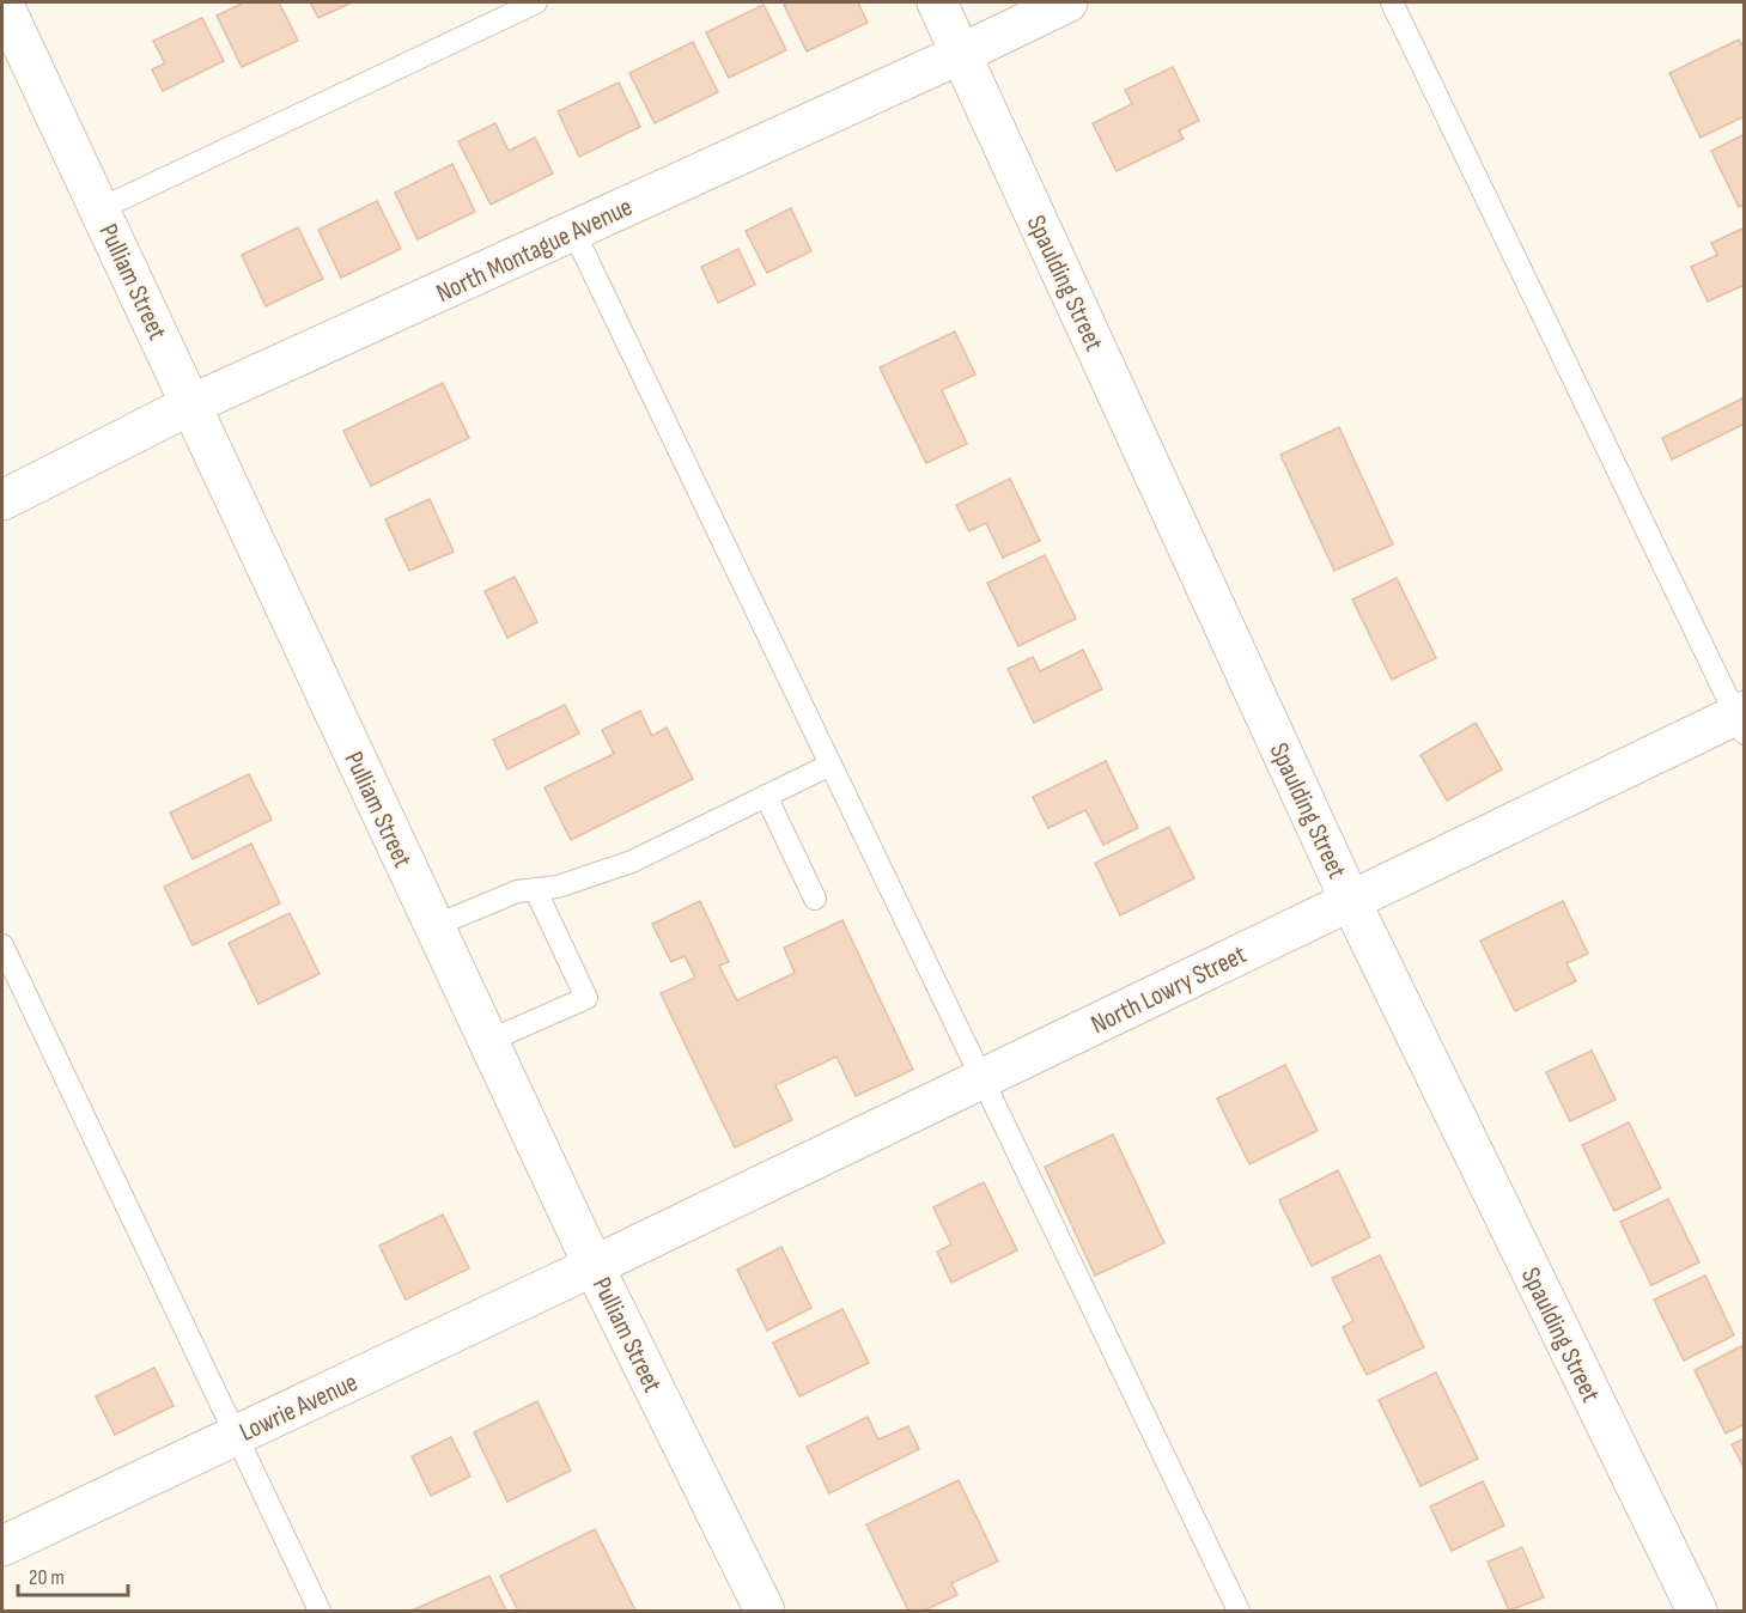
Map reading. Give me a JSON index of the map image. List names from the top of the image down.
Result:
{
  "streets": {
    "street": [
      "North Montague Avenue",
      "Pulliam Street",
      "Spaulding Street",
      "North Lowry Street",
      "Lowrie Avenue"
    ]
  },
  "crossings": [
    ["North Montague Avenue", "Pulliam Street"],
    ["North Montague Avenue", "Spaulding Street"],
    ["Pulliam Street", "North Lowry Street"],
    ["Pulliam Street", "Lowrie Avenue"],
    ["Spaulding Street", "North Lowry Street"],
    ["North Lowry Street", "Lowrie Avenue"]
  ],
  "scale_bar": "20 m"
}
